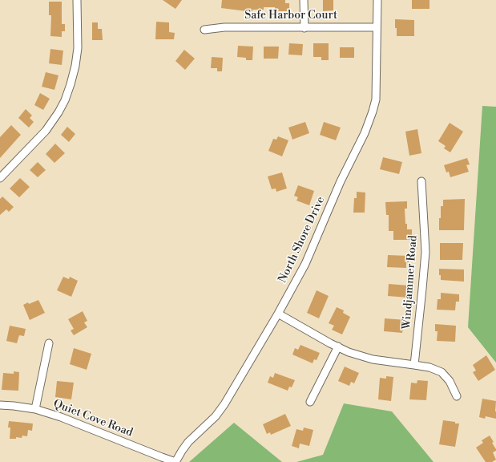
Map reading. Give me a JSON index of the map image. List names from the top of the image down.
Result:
{
  "streets": {
    "street": [
      "Safe Harbor Court",
      "North Shore Drive",
      "Windjammer Road",
      "Quiet Cove Road"
    ]
  },
  "crossings": [
    ["Safe Harbor Court", "North Shore Drive"],
    ["North Shore Drive", "Quiet Cove Road"]
  ]
}
